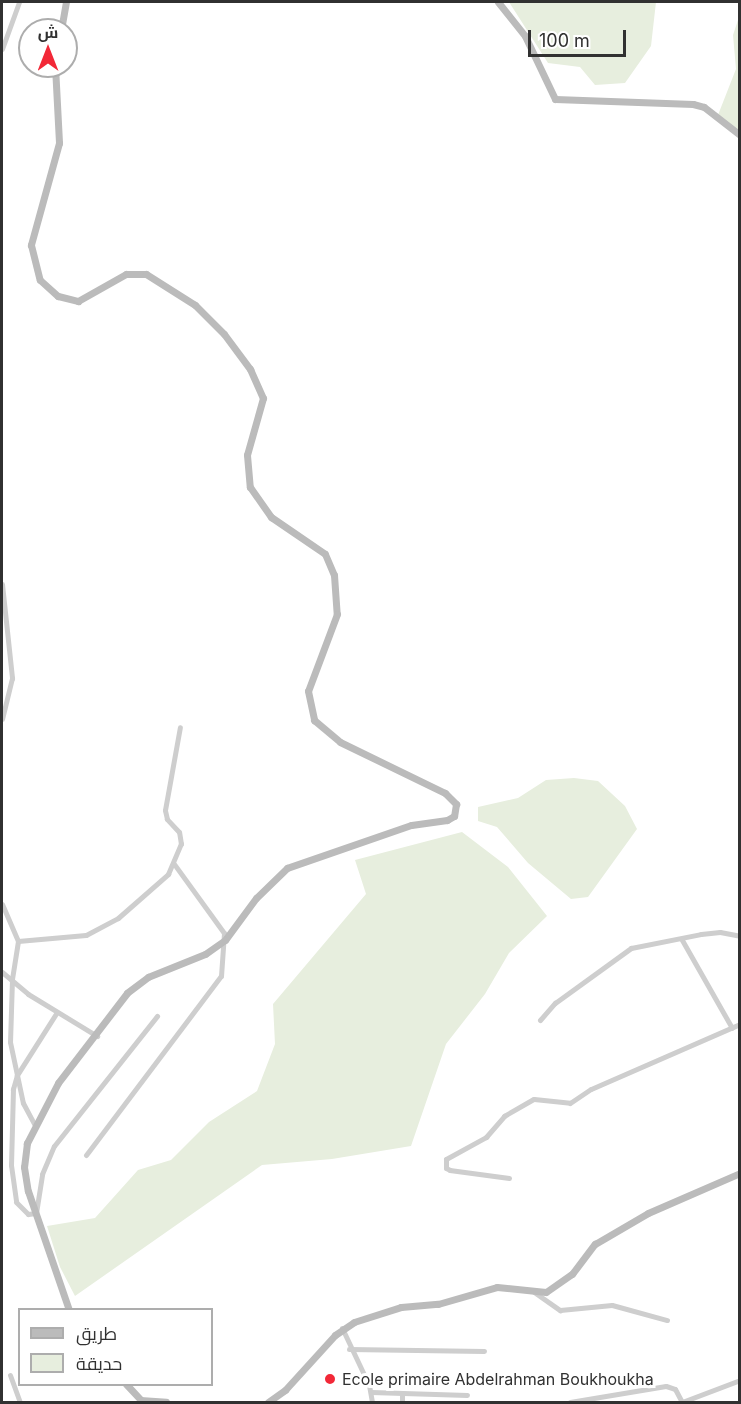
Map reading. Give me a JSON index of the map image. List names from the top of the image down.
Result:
{
  "places": ["Ecole primaire Abdelrahman Boukhoukha"],
  "legend": ["طريق", "حديقة"],
  "scale_bar": "100 m",
  "north": "top"
}
